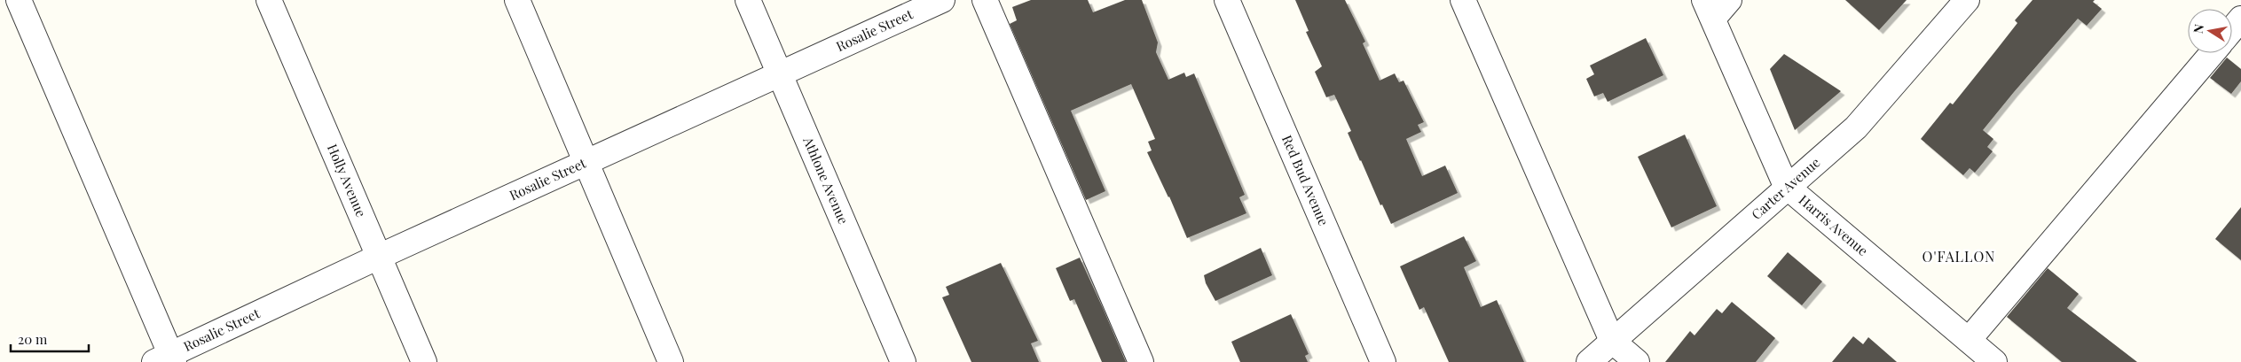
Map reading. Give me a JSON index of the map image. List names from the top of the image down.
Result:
{
  "streets": {
    "street": [
      "Rosalie Street",
      "Holly Avenue",
      "Red Bud Avenue",
      "Athlone Avenue",
      "Carter Avenue",
      "Harris Avenue"
    ]
  },
  "crossings": [
    ["Rosalie Street", "Holly Avenue"],
    ["Rosalie Street", "Athlone Avenue"],
    ["Carter Avenue", "Harris Avenue"]
  ],
  "districts": ["O'FALLON"],
  "scale_bar": "20 m",
  "north": "left"
}
